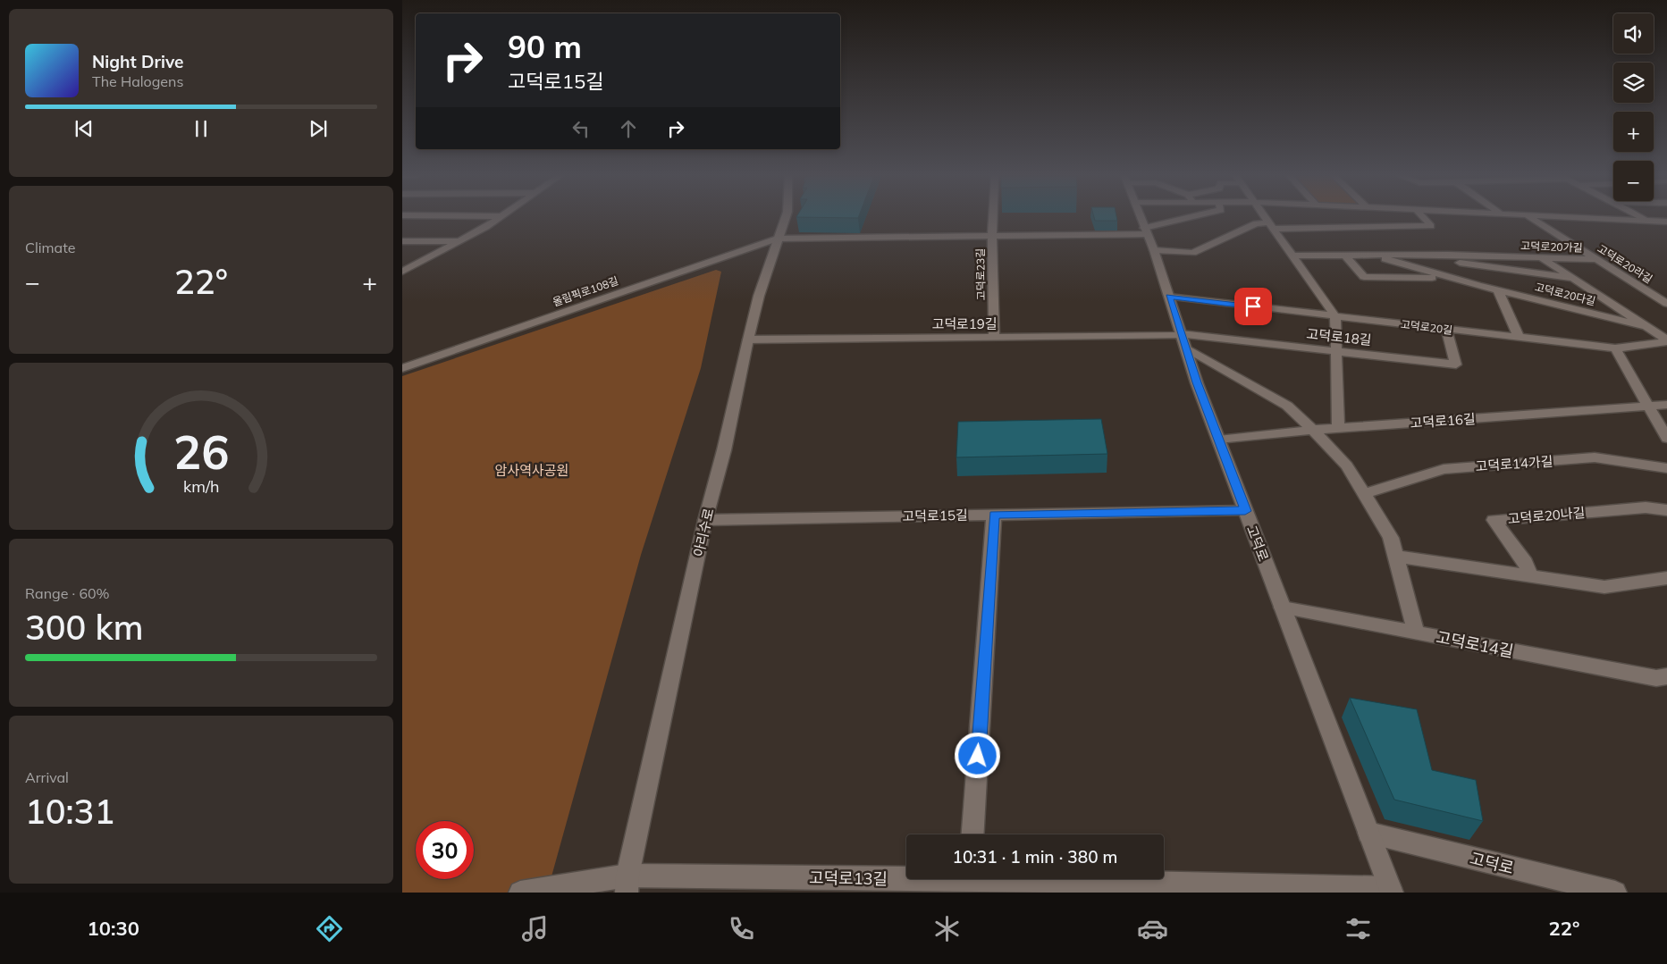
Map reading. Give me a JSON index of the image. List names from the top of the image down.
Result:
{
  "streets": {
    "street": [
      "고덕로20가길",
      "고덕로20라길",
      "고덕로23길",
      "올림픽로108길",
      "고덕로20다길",
      "고덕로19길",
      "고덕로20길",
      "고덕로18길",
      "고덕로16길",
      "고덕로14가길",
      "고덕로15길",
      "고덕로20나길",
      "아리수로",
      "고덕로",
      "고덕로14길",
      "고덕로13길"
    ]
  },
  "crossings": [
    ["고덕로20가길", "고덕로20라길"],
    ["고덕로20가길", "고덕로20다길"],
    ["고덕로23길", "올림픽로108길"],
    ["고덕로23길", "고덕로19길"],
    ["고덕로23길", "아리수로"],
    ["고덕로23길", "고덕로"],
    ["올림픽로108길", "아리수로"],
    ["고덕로20다길", "고덕로20길"],
    ["고덕로19길", "고덕로18길"],
    ["고덕로19길", "아리수로"],
    ["고덕로19길", "고덕로"],
    ["고덕로20길", "고덕로18길"],
    ["고덕로20길", "고덕로"],
    ["고덕로18길", "고덕로"],
    ["고덕로16길", "고덕로"],
    ["고덕로15길", "아리수로"],
    ["고덕로15길", "고덕로"],
    ["아리수로", "고덕로13길"],
    ["고덕로", "고덕로14길"],
    ["고덕로", "고덕로13길"]
  ],
  "parks": ["암사역사공원"],
  "page": {
    "map_buttons": ["+", "−"],
    "turn": ["90 m", "고덕로15길"],
    "song": ["Night Drive", "The Halogens"],
    "tile": [
      "Climate",
      ["Range · 60%", "300 km"],
      ["Arrival", "10:31"]
    ],
    "heat": ["−", "22°", "+"],
    "limit": "30",
    "trip": "10:31 · 1 min · 380 m",
    "tabs": ["10:30", "22°"],
    "gauge": ["26", "km/h"]
  }
}
